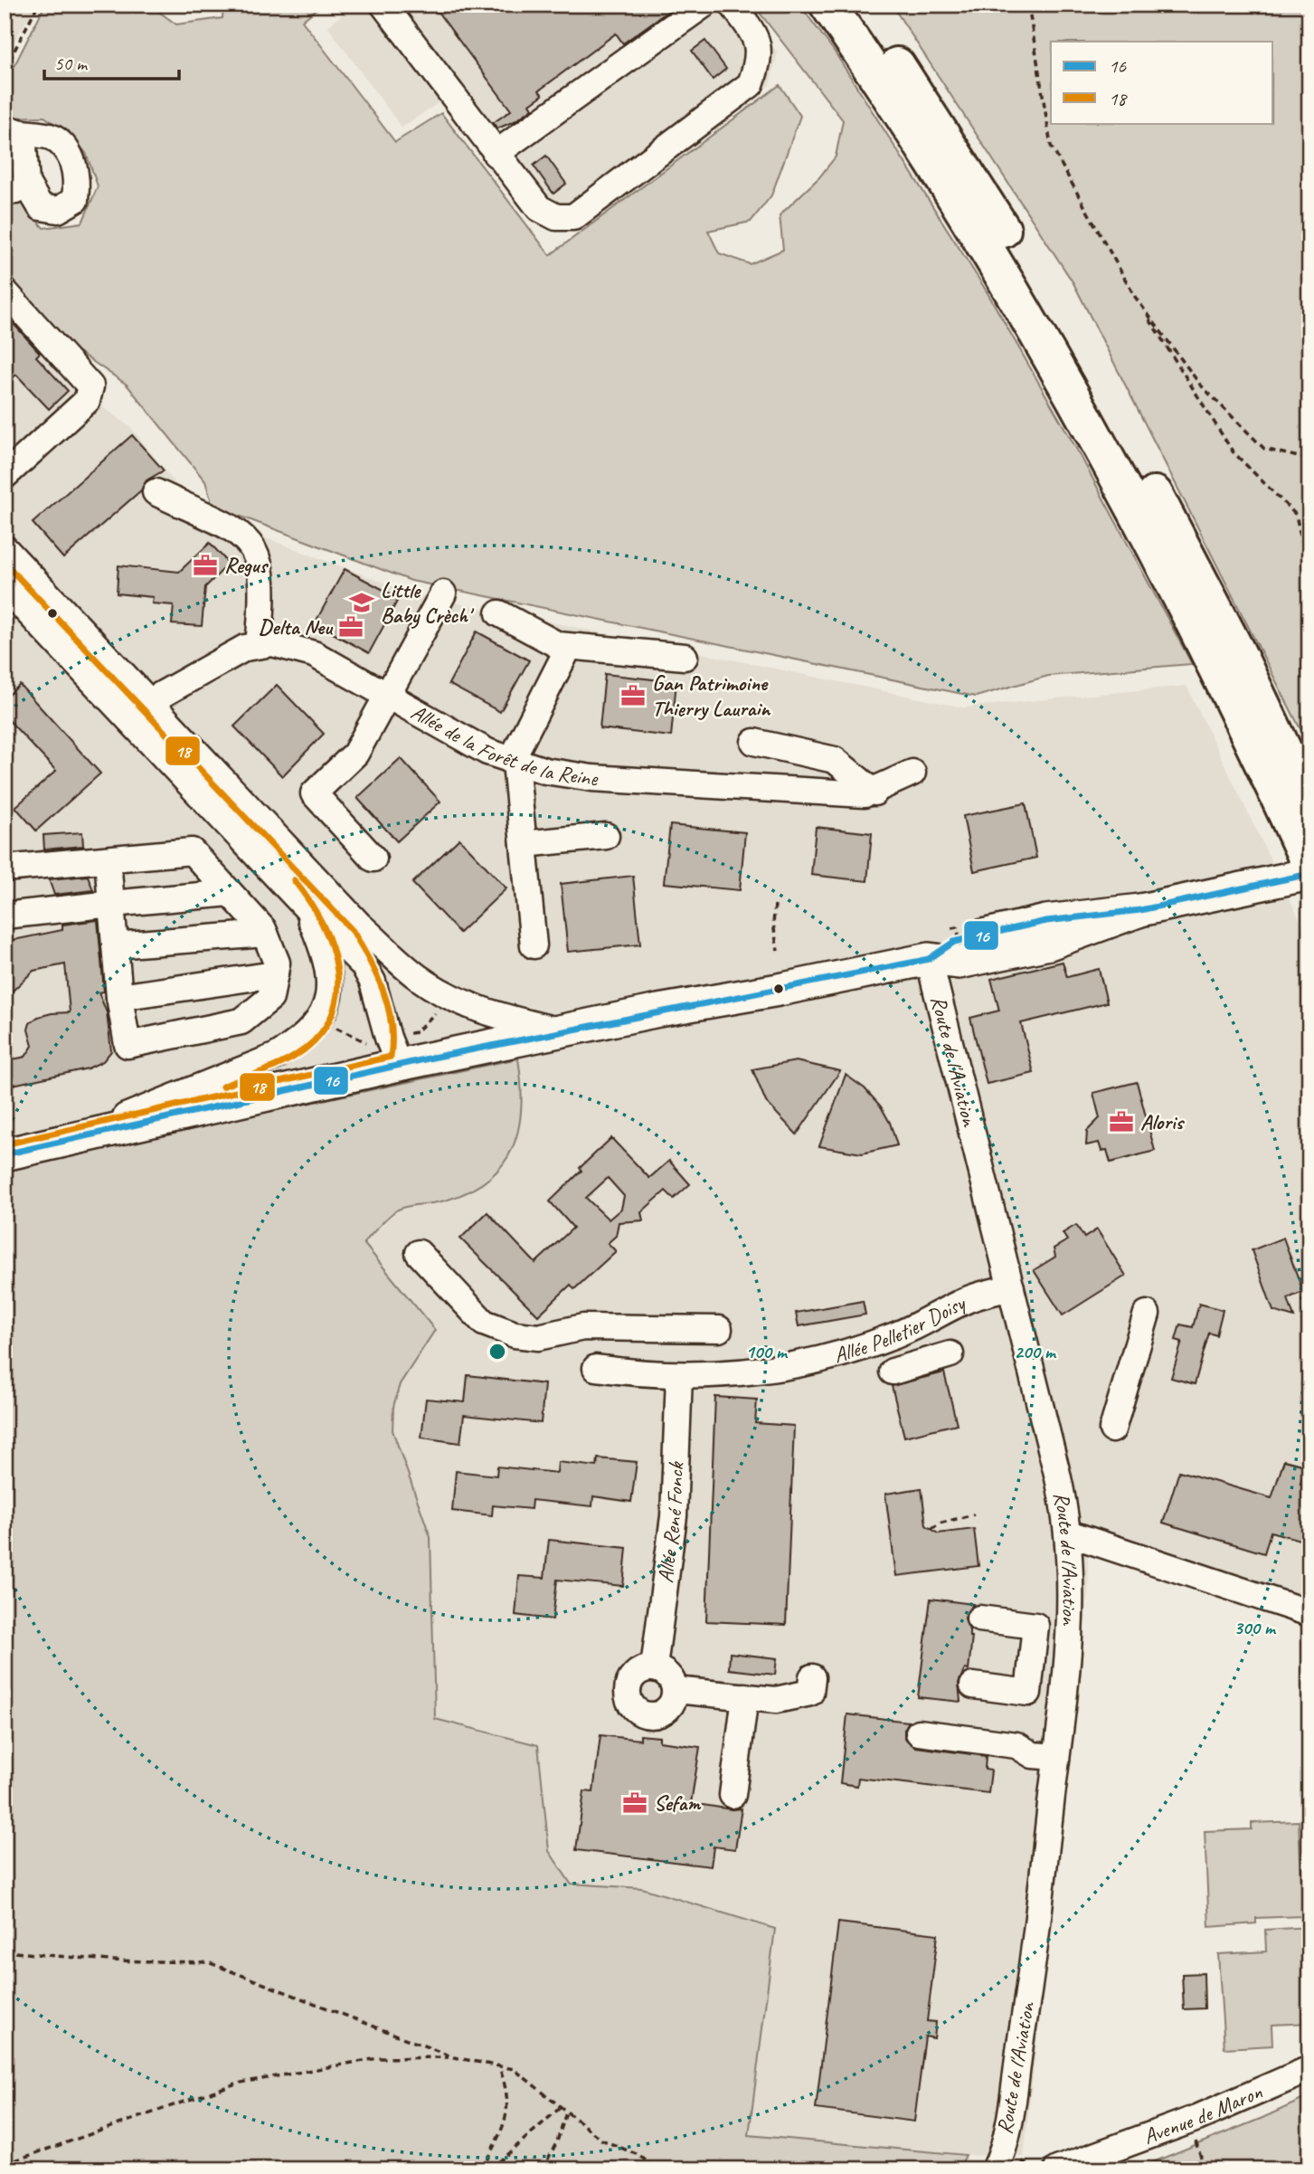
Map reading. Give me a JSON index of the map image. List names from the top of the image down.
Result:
{
  "streets": {
    "street": [
      "Allée de la Forêt de la Reine",
      "Route de l'Aviation",
      "Allée Pelletier Doisy",
      "Allée René Fonck",
      "Avenue de Maron"
    ]
  },
  "crossings": [
    ["Route de l'Aviation", "Allée Pelletier Doisy"],
    ["Allée Pelletier Doisy", "Allée René Fonck"]
  ],
  "places": {
    "office": [
      "Regus",
      "Delta Neu",
      "Gan Patrimoine Thierry Laurain",
      "Aloris",
      "Sefam"
    ],
    "school or university": ["Little Baby Crèch'"]
  },
  "lines": ["transit line 18", "transit line 16"],
  "legend": ["16", "18"],
  "scale_bar": "50 m",
  "rings": ["100 m", "200 m", "300 m"]
}
